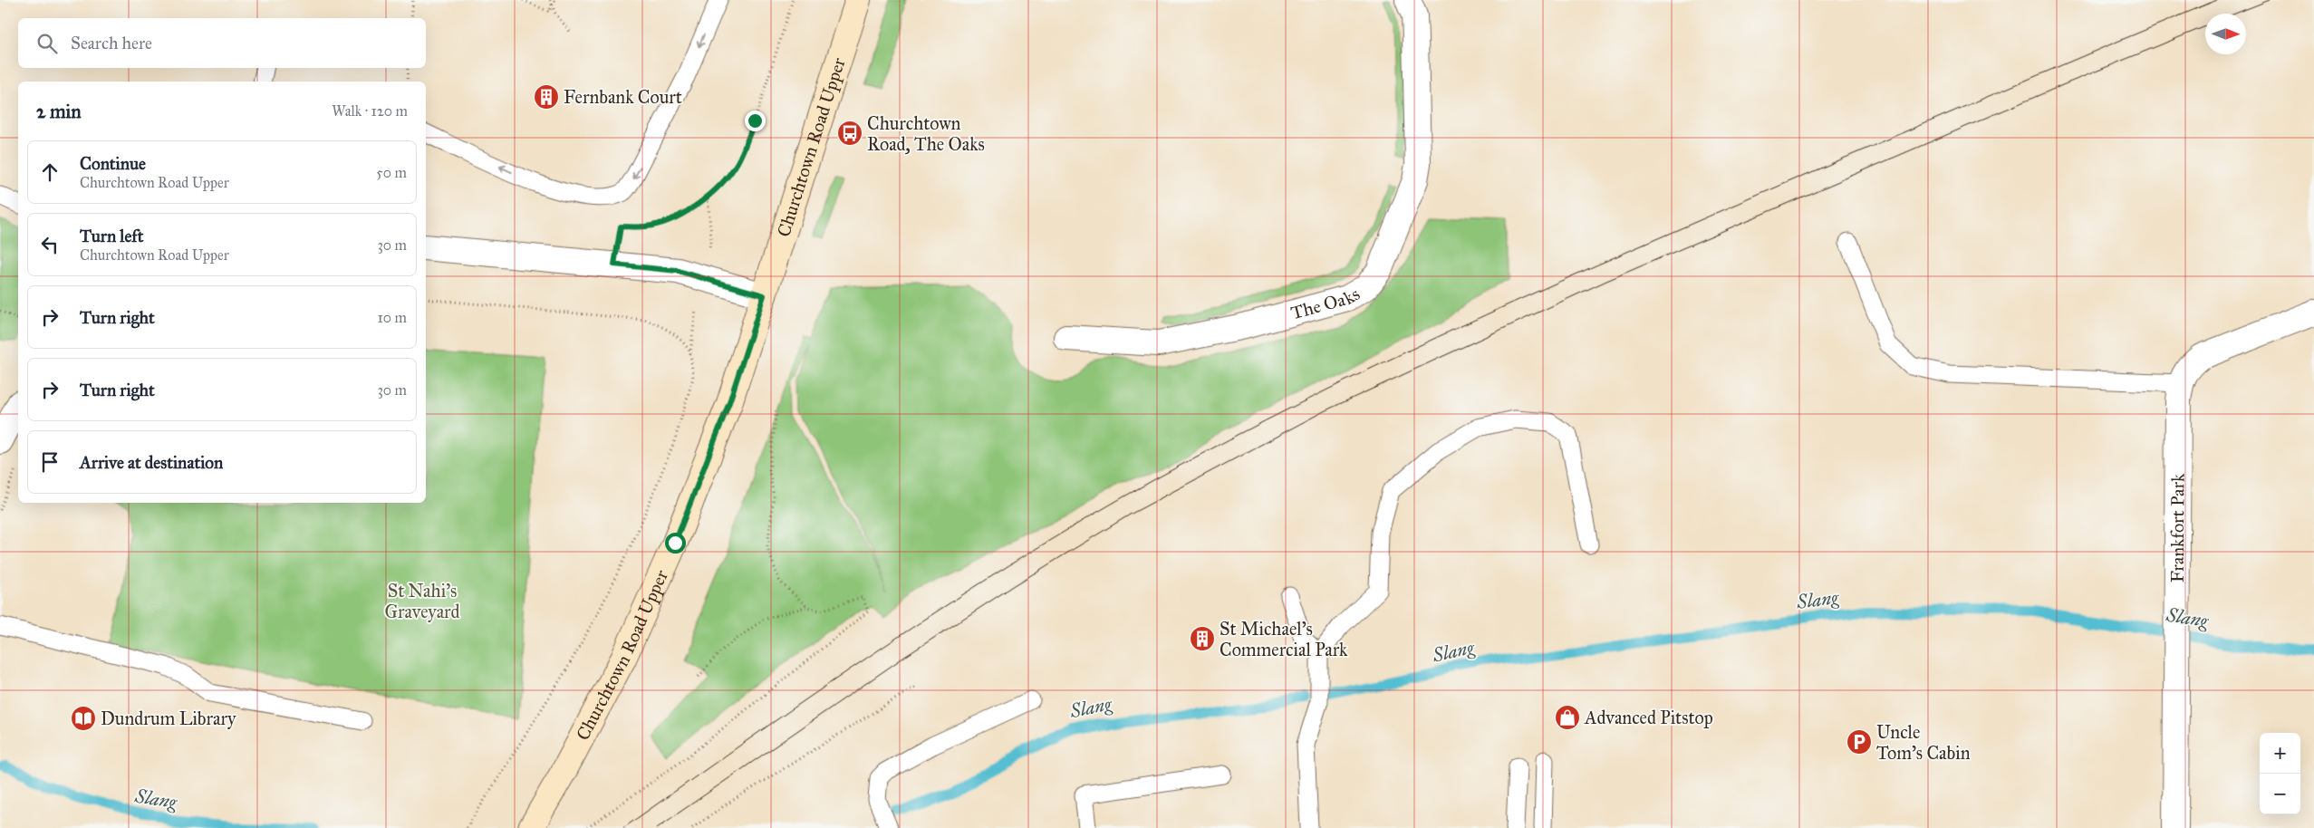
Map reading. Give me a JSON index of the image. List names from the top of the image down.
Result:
{
  "streets": {
    "main road": ["Churchtown Road Upper"],
    "street": ["The Oaks", "Frankfort Park"]
  },
  "water": ["Slang"],
  "parks": ["St Nahi's Graveyard"],
  "places": {
    "building": ["Fernbank Court", "St Michael's Commercial Park"],
    "bus stop": ["Churchtown Road, The Oaks"],
    "shop": ["Advanced Pitstop"],
    "library": ["Dundrum Library"],
    "parking": ["Uncle Tom's Cabin"]
  },
  "north": "right",
  "page": {
    "search": "Search here",
    "heading": ["2 min", "Walk · 120 m"],
    "list": [
      ["Continue", "Churchtown Road Upper", "50 m"],
      ["Turn left", "Churchtown Road Upper", "30 m"],
      ["Turn right", "10 m"],
      ["Turn right", "30 m"],
      "Arrive at destination"
    ],
    "map_buttons": ["+", "−"]
  }
}
